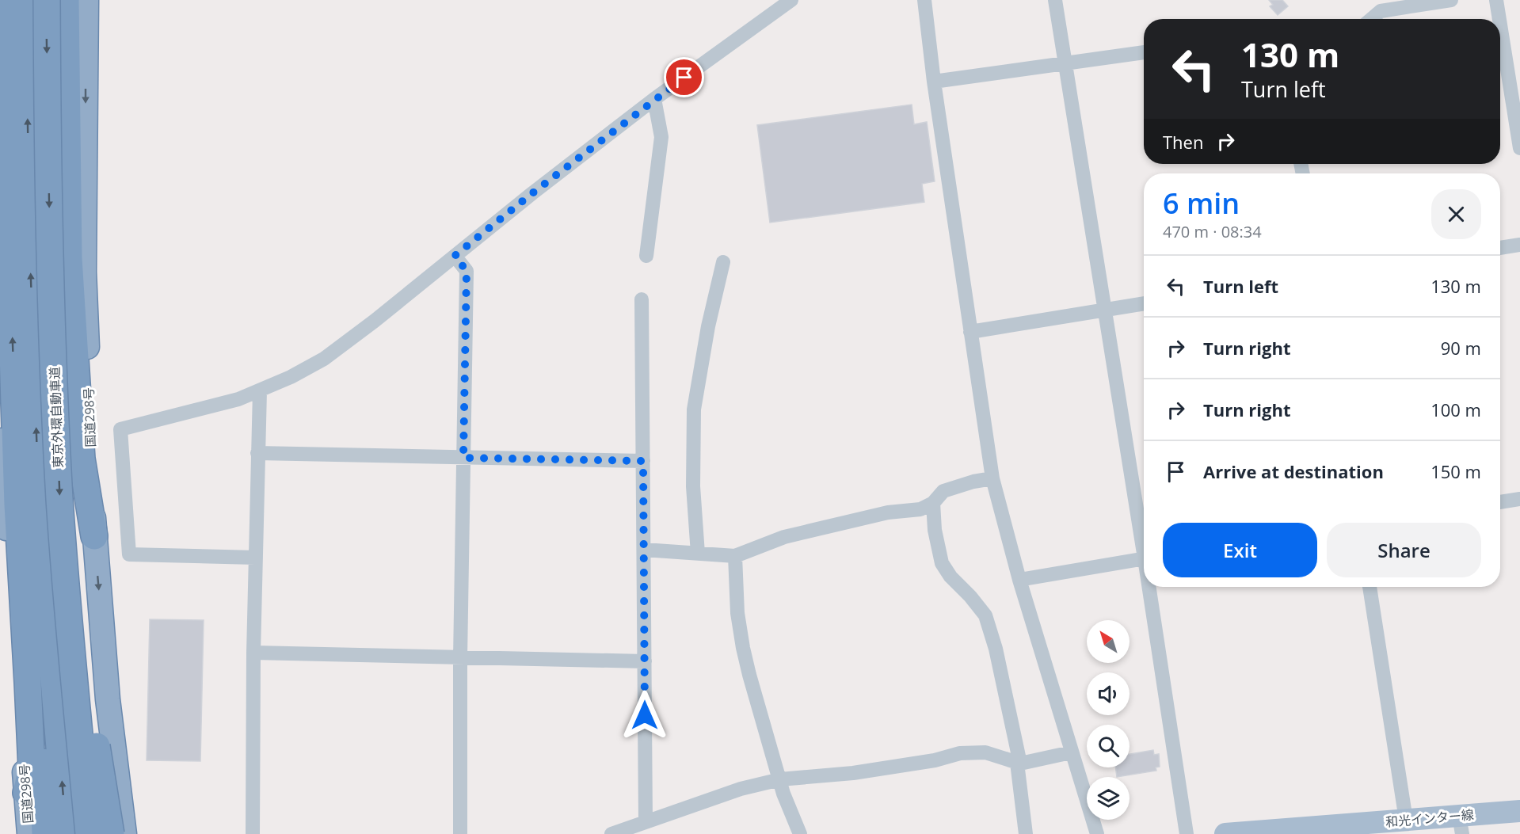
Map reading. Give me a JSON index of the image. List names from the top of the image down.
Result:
{
  "streets": {
    "highway": ["東京外環自動車道", "国道298号"],
    "main road": ["和光インター線"]
  },
  "north": "top left",
  "page": {
    "turn": ["130 m", "Turn left"],
    "then": "Then",
    "heading": ["6 min", "470 m · 08:34"],
    "list": [
      {
        "name": "Turn left",
        "value": "130 m"
      },
      {
        "name": "Turn right",
        "value": "90 m"
      },
      {
        "name": "Turn right",
        "value": "100 m"
      },
      {
        "name": "Arrive at destination",
        "value": "150 m"
      }
    ],
    "buttons": ["Exit", "Share"]
  }
}
